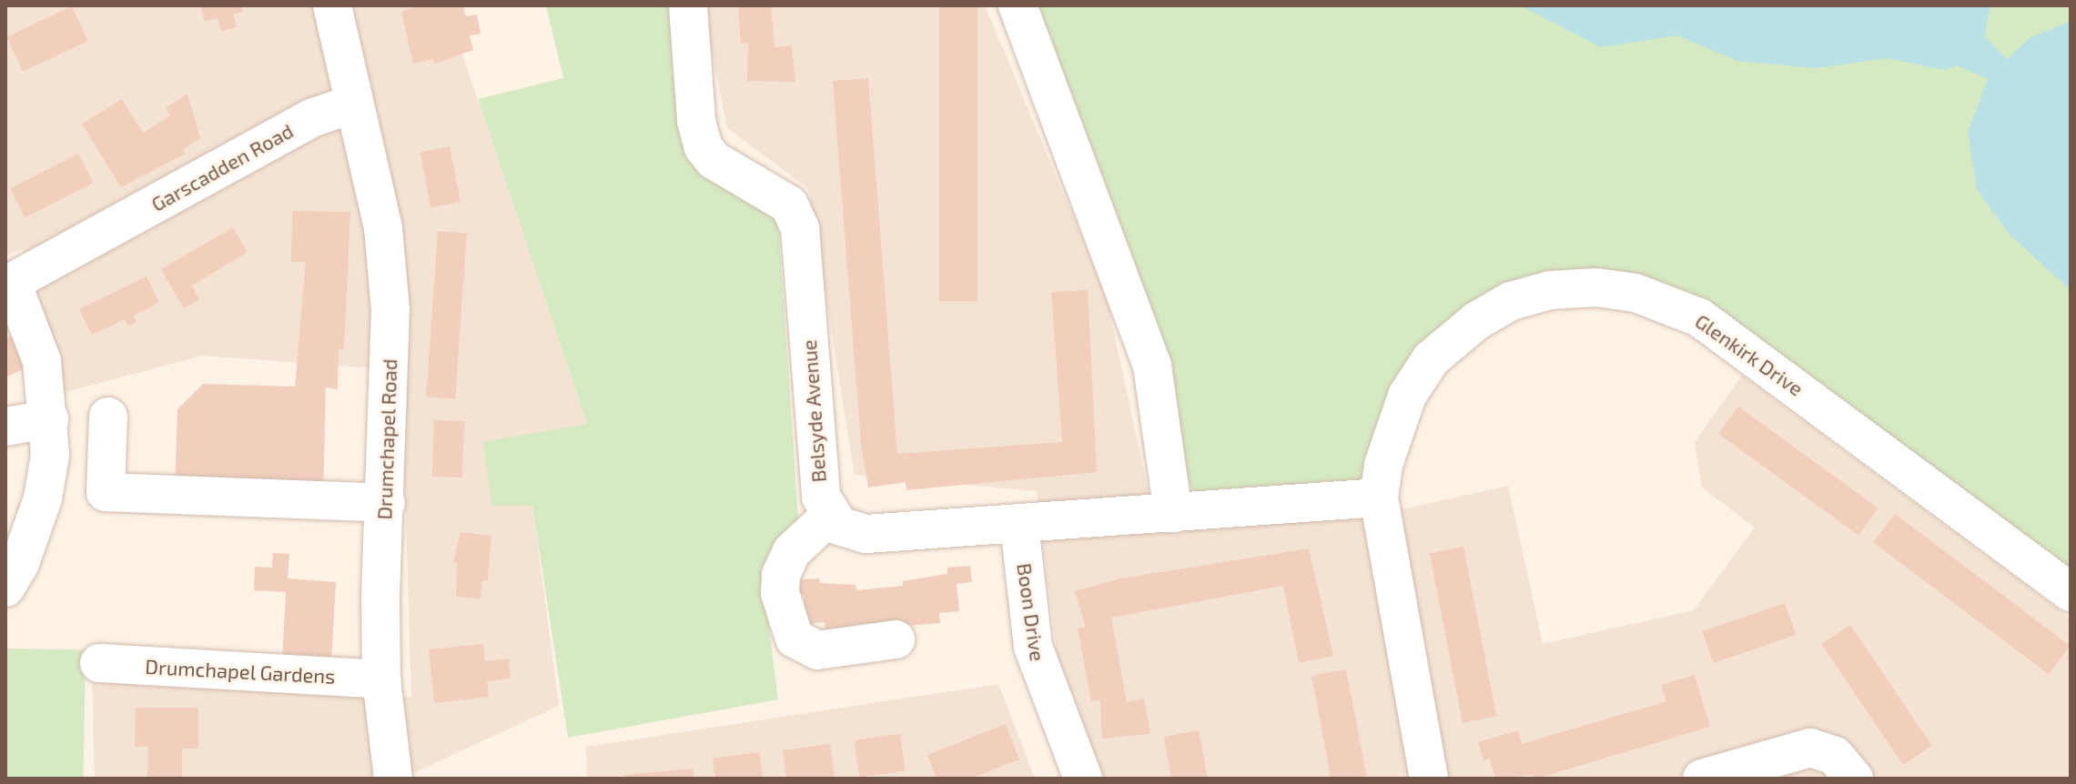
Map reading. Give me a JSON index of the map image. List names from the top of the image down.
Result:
{
  "streets": {
    "street": [
      "Garscadden Road",
      "Glenkirk Drive",
      "Belsyde Avenue",
      "Drumchapel Road",
      "Boon Drive",
      "Drumchapel Gardens"
    ]
  },
  "crossings": [
    ["Garscadden Road", "Drumchapel Road"],
    ["Drumchapel Road", "Drumchapel Gardens"]
  ]
}
